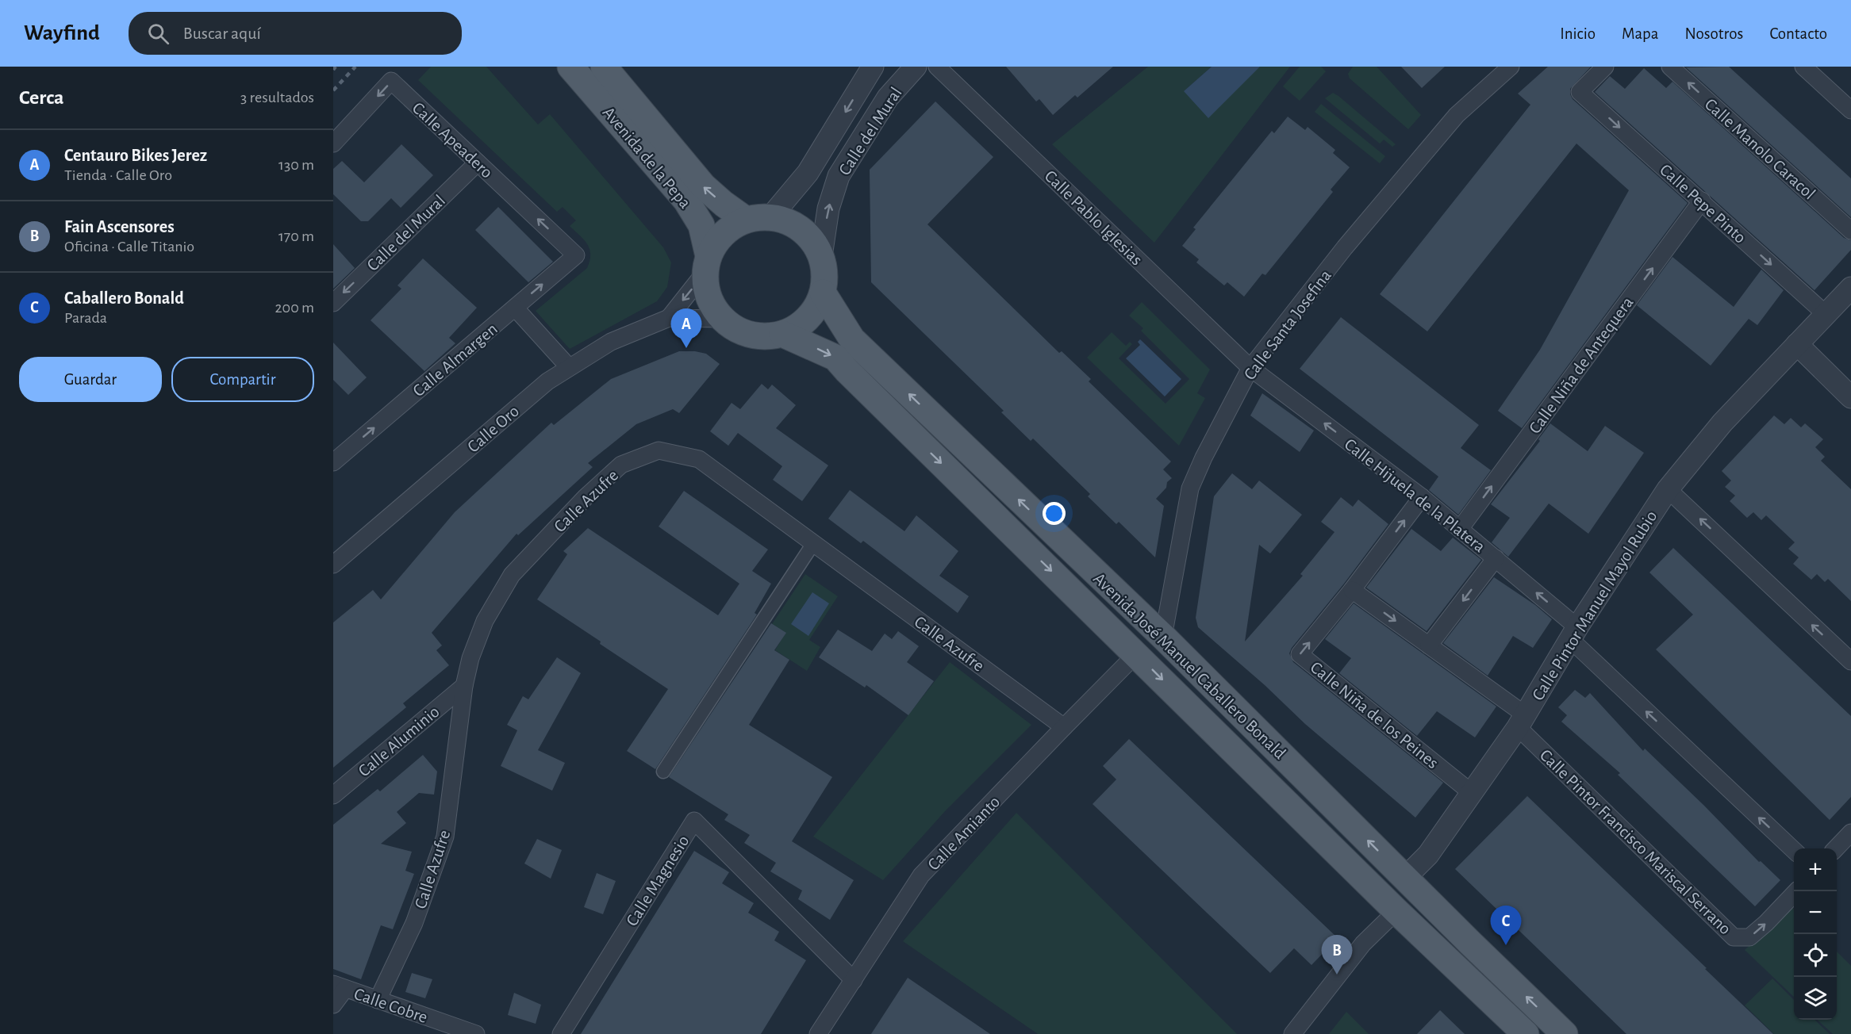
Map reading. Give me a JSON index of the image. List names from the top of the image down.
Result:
{
  "streets": {
    "main road": ["Avenida de la Pepa", "Avenida José Manuel Caballero Bonald"],
    "street": [
      "Calle del Mural",
      "Calle Apeadero",
      "Calle Manolo Caracol",
      "Calle Pepe Pinto",
      "Calle Pablo Iglesias",
      "Calle Santa Josefina",
      "Calle Almargen",
      "Calle Niña de Antequera",
      "Calle Oro",
      "Calle Hijuela de la Platera",
      "Calle Azufre",
      "Calle Pintor Manuel Mayol Rubio",
      "Calle Niña de los Peines",
      "Calle Aluminio",
      "Calle Amianto",
      "Calle Pintor Francisco Mariscal Serrano",
      "Calle Magnesio",
      "Calle Cobre"
    ]
  },
  "crossings": [
    ["Calle del Mural", "Calle Apeadero"],
    ["Calle del Mural", "Avenida de la Pepa"],
    ["Calle del Mural", "Calle Oro"],
    ["Calle del Mural", "Avenida José Manuel Caballero Bonald"],
    ["Calle Apeadero", "Calle Almargen"],
    ["Avenida de la Pepa", "Calle Oro"],
    ["Avenida de la Pepa", "Avenida José Manuel Caballero Bonald"],
    ["Calle Pepe Pinto", "Calle Niña de Antequera"],
    ["Calle Pepe Pinto", "Calle Pintor Manuel Mayol Rubio"],
    ["Calle Pablo Iglesias", "Calle Santa Josefina"],
    ["Calle Pablo Iglesias", "Calle Hijuela de la Platera"],
    ["Calle Santa Josefina", "Calle Hijuela de la Platera"],
    ["Calle Santa Josefina", "Avenida José Manuel Caballero Bonald"],
    ["Calle Niña de Antequera", "Calle Hijuela de la Platera"],
    ["Calle Oro", "Avenida José Manuel Caballero Bonald"],
    ["Calle Hijuela de la Platera", "Calle Pintor Manuel Mayol Rubio"],
    ["Calle Hijuela de la Platera", "Calle Niña de los Peines"],
    ["Calle Azufre", "Calle Aluminio"],
    ["Calle Azufre", "Calle Amianto"],
    ["Calle Azufre", "Calle Cobre"],
    ["Calle Pintor Manuel Mayol Rubio", "Avenida José Manuel Caballero Bonald"],
    ["Calle Pintor Manuel Mayol Rubio", "Calle Niña de los Peines"],
    ["Calle Pintor Manuel Mayol Rubio", "Calle Pintor Francisco Mariscal Serrano"],
    ["Avenida José Manuel Caballero Bonald", "Calle Amianto"],
    ["Calle Niña de los Peines", "Calle Pintor Francisco Mariscal Serrano"],
    ["Calle Amianto", "Calle Magnesio"]
  ],
  "one_way": [
    "Calle Manolo Caracol",
    "Calle Pepe Pinto",
    "Calle Almargen",
    "Calle Niña de Antequera",
    "Calle Hijuela de la Platera"
  ],
  "page": {
    "header": "Wayfind",
    "search": "Buscar aquí",
    "nav": [
      "Inicio",
      "Mapa",
      "Nosotros",
      "Contacto"
    ],
    "heading": ["Cerca", "3 resultados"],
    "list": [
      {
        "mark": "A",
        "name": "Centauro Bikes Jerez",
        "note": "Tienda · Calle Oro",
        "value": "130 m"
      },
      {
        "mark": "B",
        "name": "Fain Ascensores",
        "note": "Oficina · Calle Titanio",
        "value": "170 m"
      },
      {
        "mark": "C",
        "name": "Caballero Bonald",
        "note": "Parada",
        "value": "200 m"
      }
    ],
    "pins": ["A", "C", "B"],
    "buttons": ["Guardar", "Compartir"],
    "map_buttons": ["+", "−"]
  }
}
